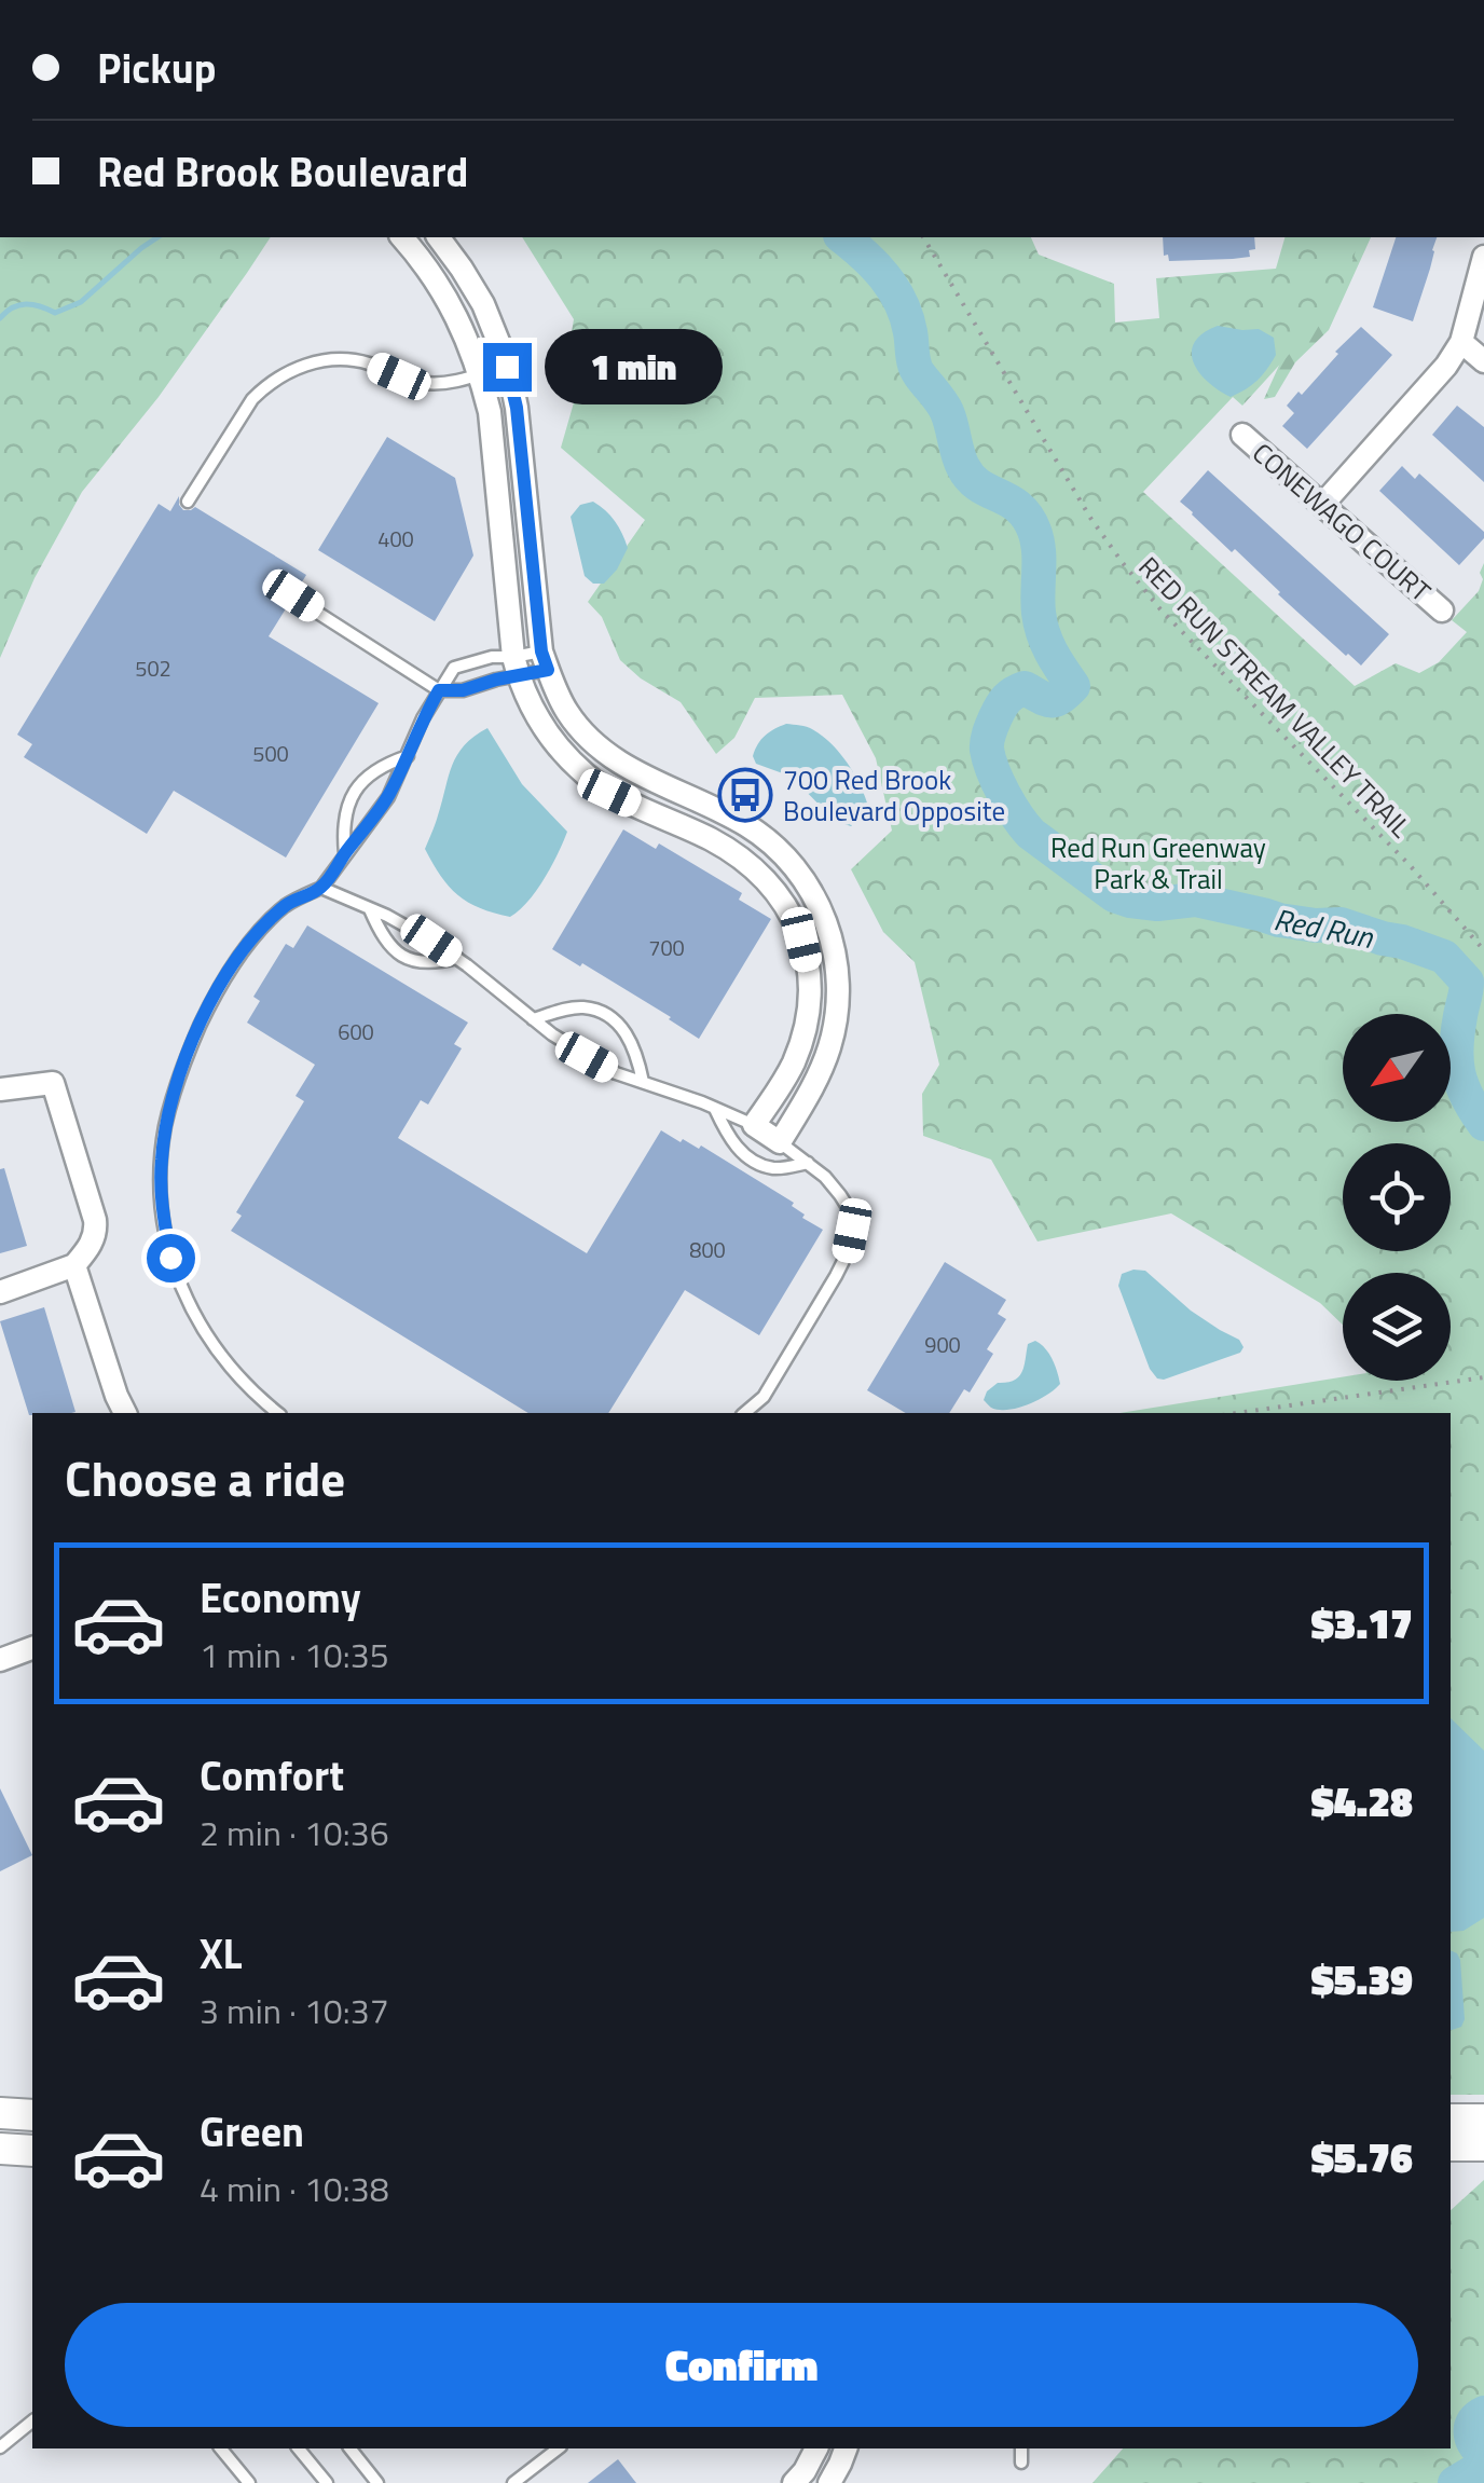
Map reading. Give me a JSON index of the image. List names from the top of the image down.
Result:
{
  "streets": {
    "street": ["CONEWAGO COURT"],
    "path": ["RED RUN STREAM VALLEY TRAIL"]
  },
  "water": ["Red Run"],
  "parks": ["Red Run Greenway Park & Trail"],
  "places": {
    "bus stop": ["700 Red Brook Boulevard Opposite"]
  },
  "house_numbers": [
    "400",
    "502",
    "500",
    "700",
    "600",
    "800",
    "900"
  ],
  "north": "bottom left",
  "page": {
    "banner": ["Pickup", "Red Brook Boulevard"],
    "bubble": "1 min",
    "heading": "Choose a ride",
    "list": [
      {
        "name": "Economy",
        "note": "1 min · 10:35",
        "value": "$3.17"
      },
      {
        "name": "Comfort",
        "note": "2 min · 10:36",
        "value": "$4.28"
      },
      {
        "name": "XL",
        "note": "3 min · 10:37",
        "value": "$5.39"
      },
      {
        "name": "Green",
        "note": "4 min · 10:38",
        "value": "$5.76"
      }
    ],
    "buttons": "Confirm"
  }
}
